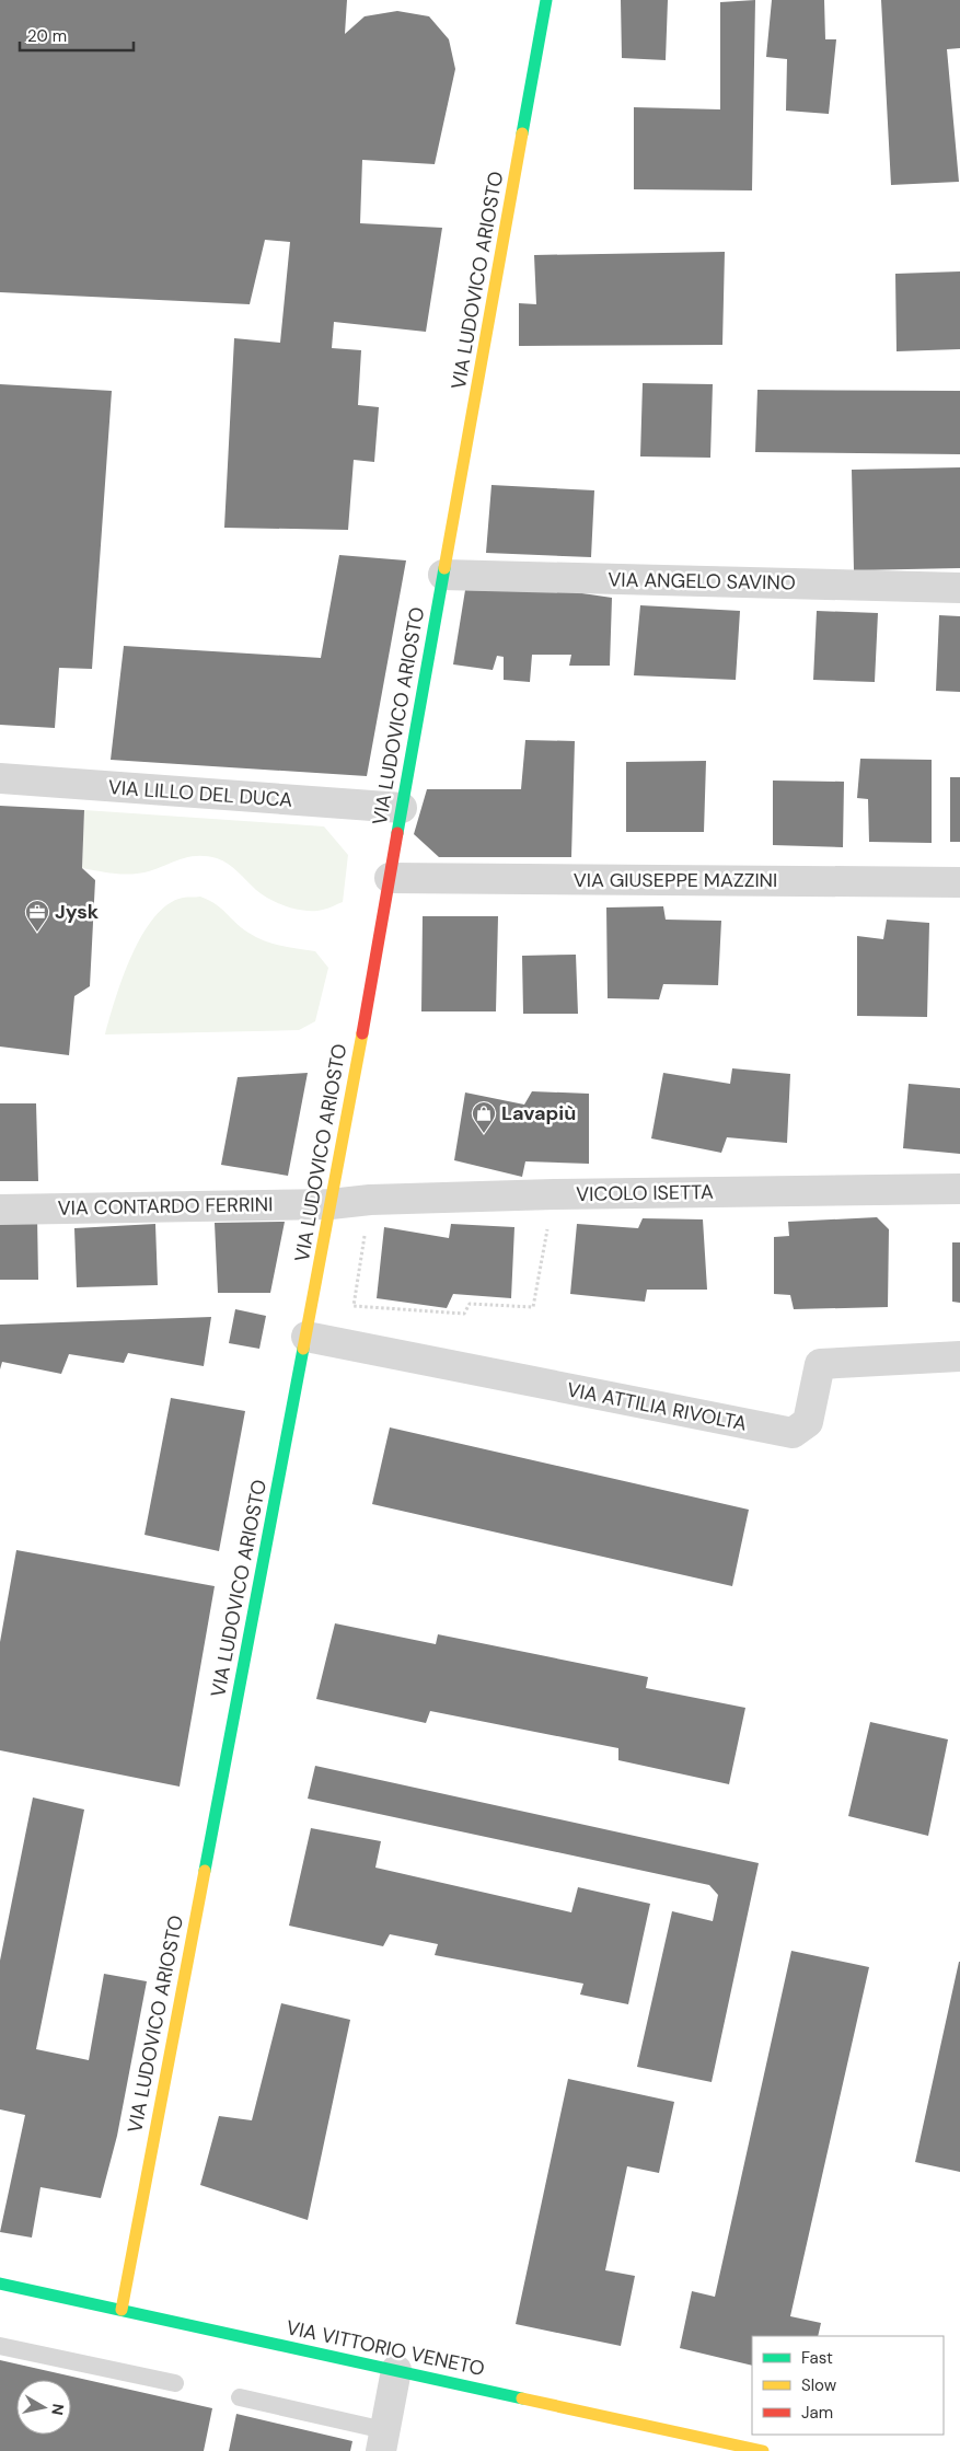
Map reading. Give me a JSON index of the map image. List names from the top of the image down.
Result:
{
  "streets": {
    "street": [
      "VIA LUDOVICO ARIOSTO",
      "VIA ANGELO SAVINO",
      "VIA LILLO DEL DUCA",
      "VIA GIUSEPPE MAZZINI",
      "VICOLO ISETTA",
      "VIA CONTARDO FERRINI",
      "VIA ATTILIA RIVOLTA",
      "VIA VITTORIO VENETO"
    ]
  },
  "crossings": [
    ["VIA LUDOVICO ARIOSTO", "VIA ANGELO SAVINO"],
    ["VIA LUDOVICO ARIOSTO", "VIA LILLO DEL DUCA"],
    ["VIA LUDOVICO ARIOSTO", "VIA GIUSEPPE MAZZINI"],
    ["VIA LUDOVICO ARIOSTO", "VICOLO ISETTA"],
    ["VIA LUDOVICO ARIOSTO", "VIA CONTARDO FERRINI"],
    ["VIA LUDOVICO ARIOSTO", "VIA ATTILIA RIVOLTA"],
    ["VIA LUDOVICO ARIOSTO", "VIA VITTORIO VENETO"],
    ["VICOLO ISETTA", "VIA CONTARDO FERRINI"]
  ],
  "places": {
    "office": ["Jysk"],
    "shop": ["Lavapiù"]
  },
  "legend": ["Fast", "Slow", "Jam"],
  "scale_bar": "20 m",
  "north": "right"
}
